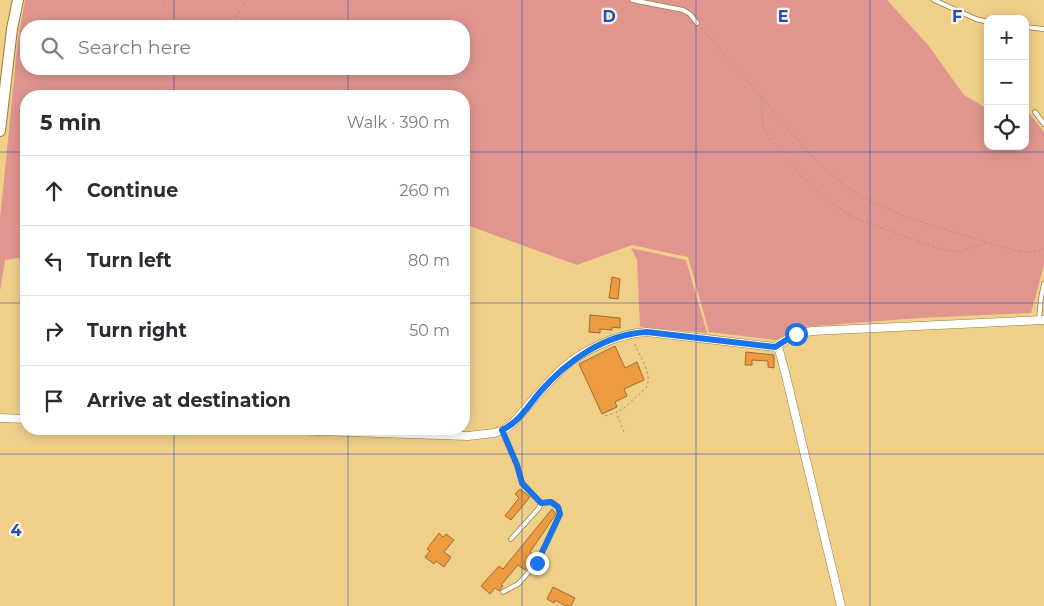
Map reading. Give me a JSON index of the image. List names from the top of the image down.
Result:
{
  "page": {
    "map_buttons": ["+", "−"],
    "search": "Search here",
    "heading": ["5 min", "Walk · 390 m"],
    "list": [
      ["Continue", "260 m"],
      ["Turn left", "80 m"],
      ["Turn right", "50 m"],
      "Arrive at destination"
    ]
  },
  "grid": {
    "columns": ["D", "E", "F"],
    "rows": ["4"]
  }
}
